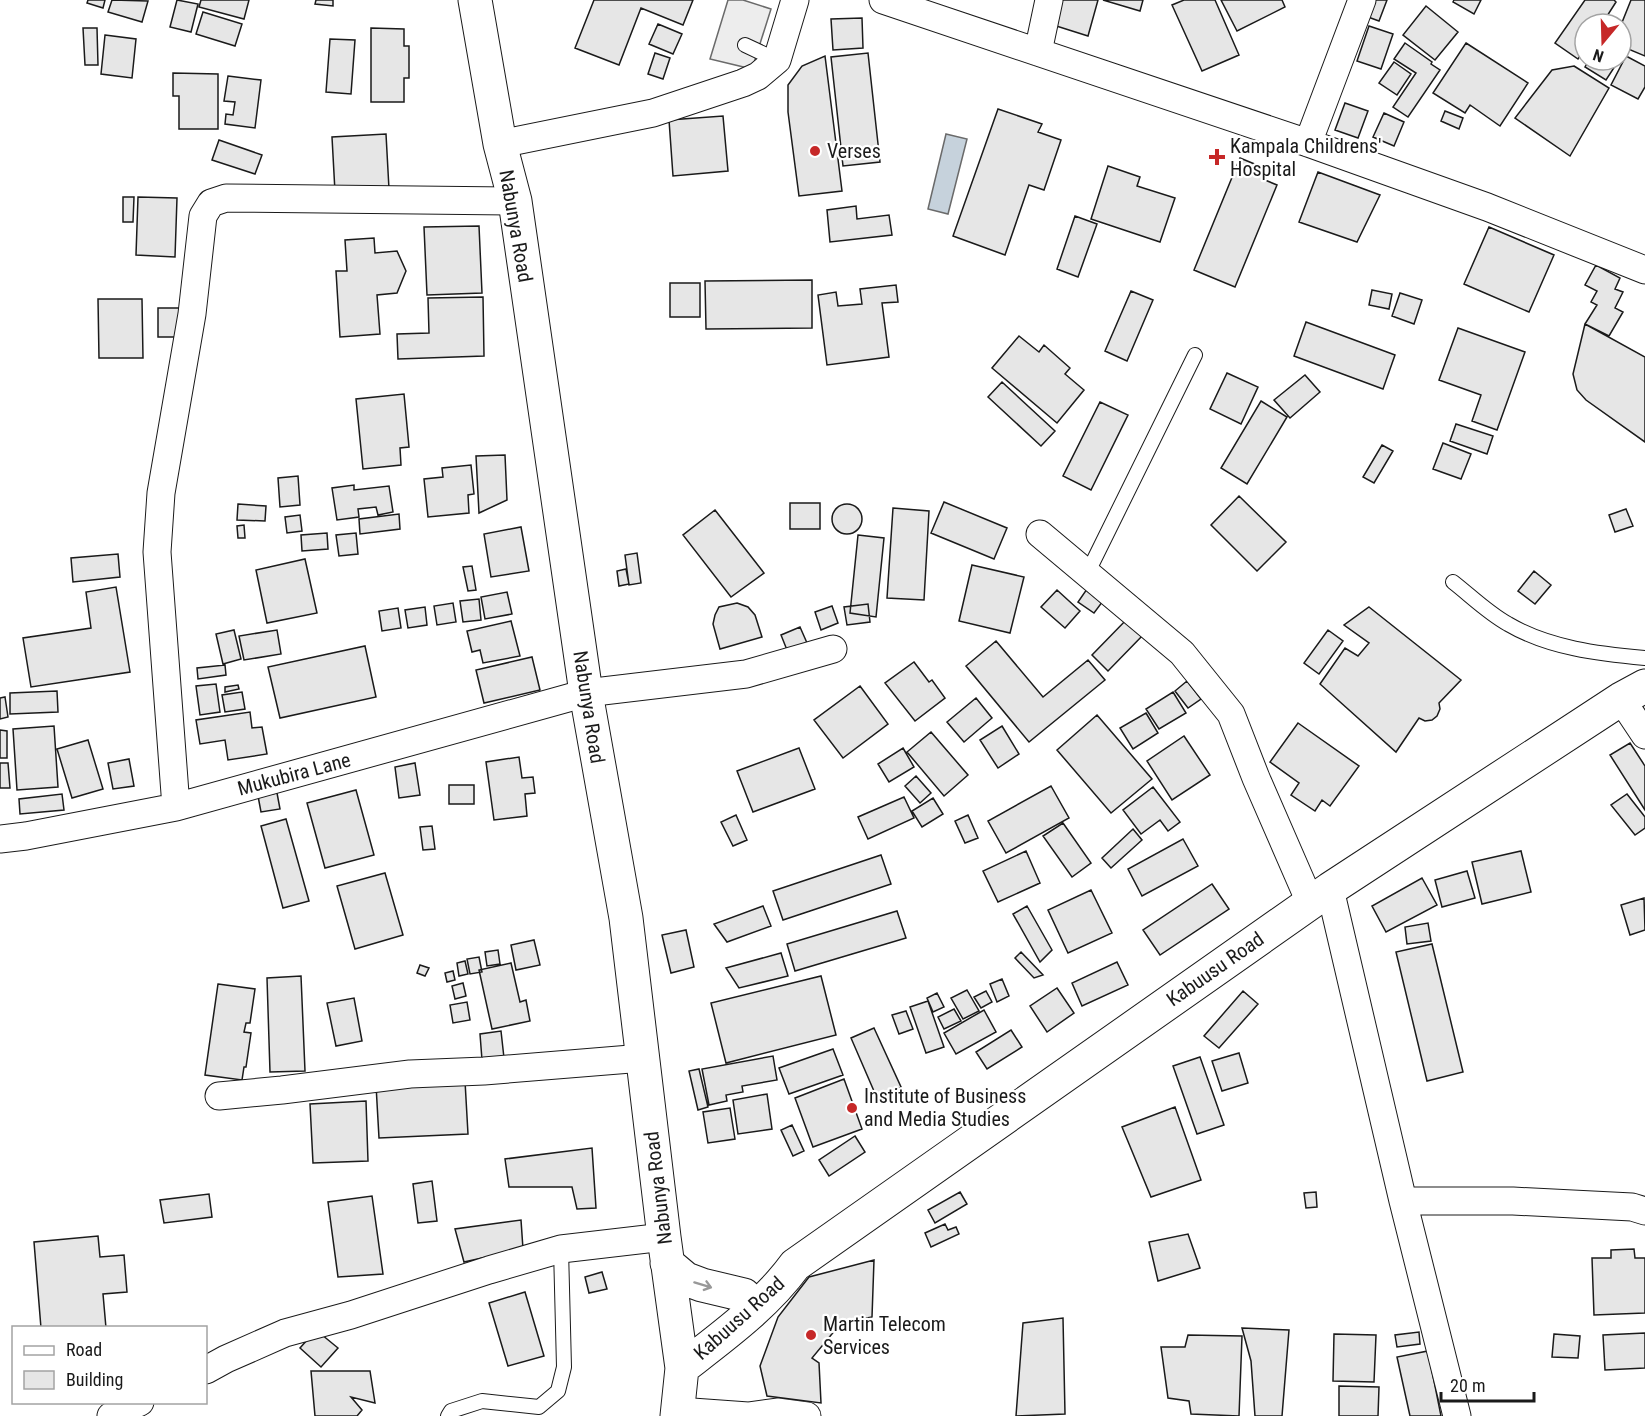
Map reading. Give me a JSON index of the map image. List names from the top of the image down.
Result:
{
  "streets": {
    "main road": ["Nabunya Road", "Kabuusu Road"],
    "street": ["Mukubira Lane"]
  },
  "crossings": [
    ["Nabunya Road", "Mukubira Lane"],
    ["Nabunya Road", "Kabuusu Road"]
  ],
  "places": {
    "other": ["Verses", "Institute of Business and Media Studies", "Martin Telecom Services"],
    "health": ["Kampala Childrens' Hospital"]
  },
  "legend": ["Road", "Building"],
  "scale_bar": "20 m",
  "north": "bottom"
}
